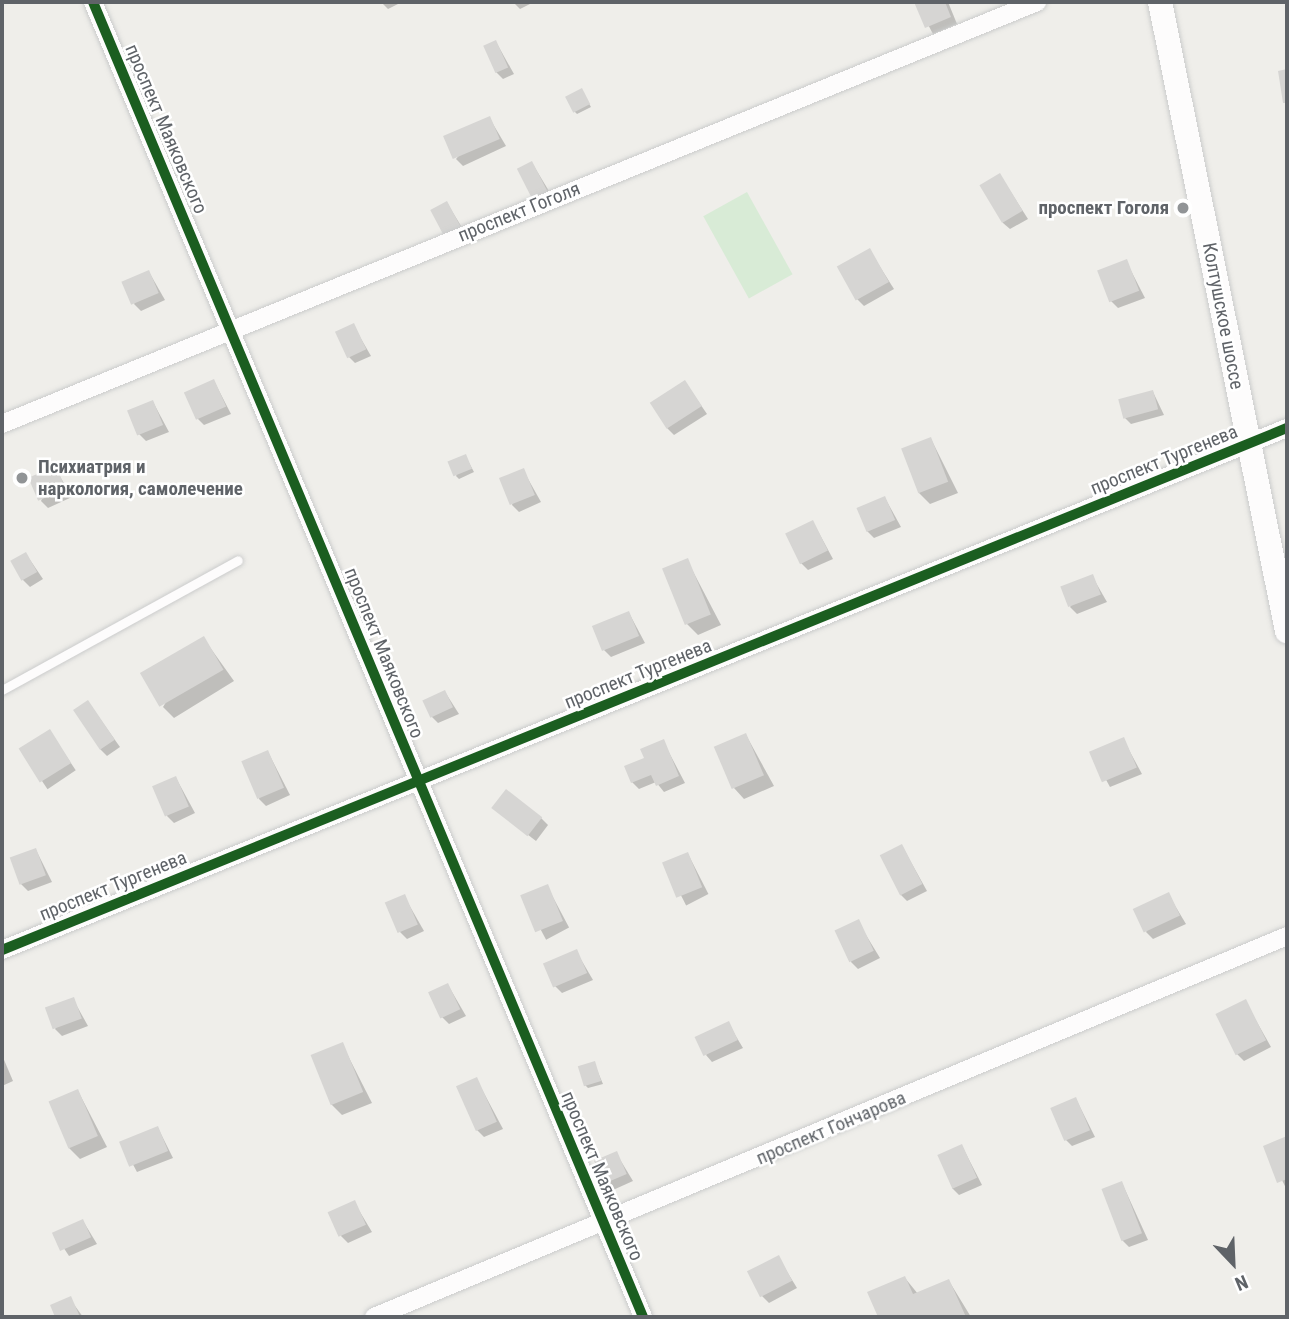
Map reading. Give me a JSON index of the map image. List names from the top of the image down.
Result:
{
  "streets": {
    "main road": ["Колтушское шоссе"],
    "street": [
      "проспект Маяковского",
      "проспект Гоголя",
      "проспект Тургенева",
      "проспект Гончарова"
    ]
  },
  "crossings": [
    ["проспект Маяковского", "проспект Гоголя"],
    ["проспект Маяковского", "проспект Тургенева"],
    ["проспект Маяковского", "проспект Гончарова"],
    ["Колтушское шоссе", "проспект Тургенева"]
  ],
  "places": ["проспект Гоголя", "Психиатрия и наркология, самолечение"],
  "north": "bottom right"
}
